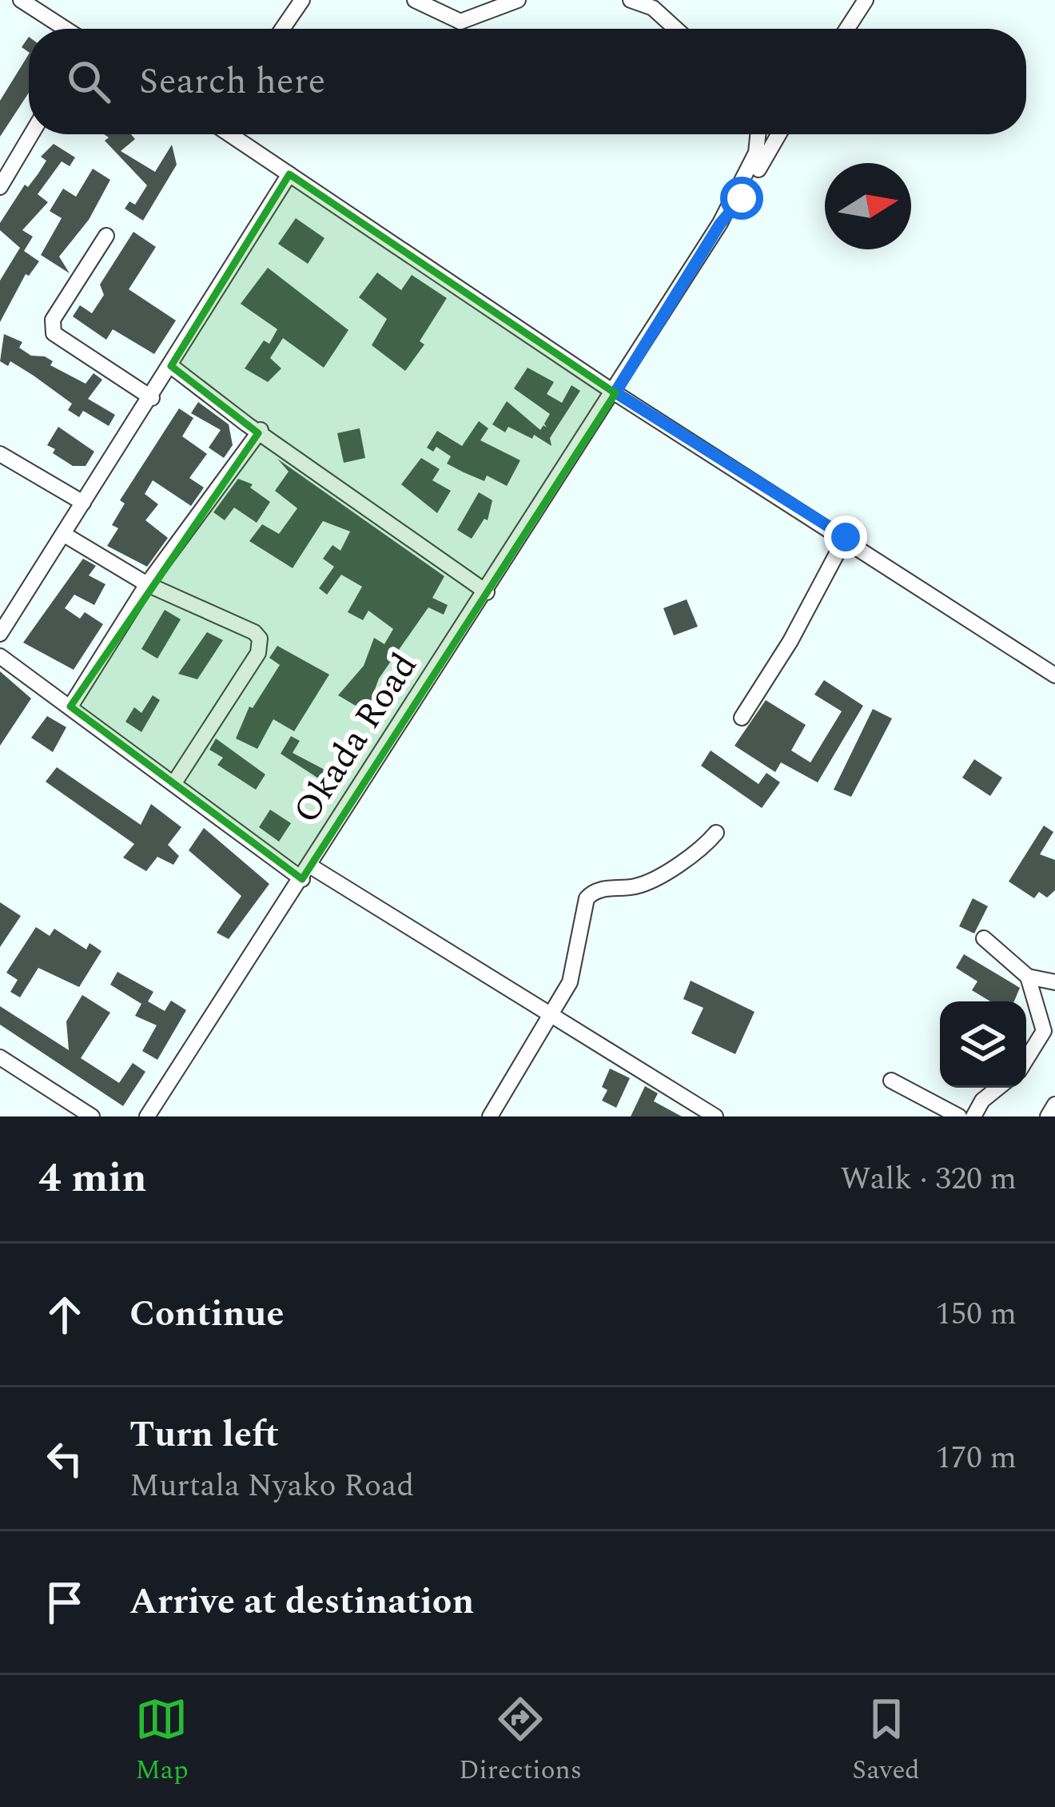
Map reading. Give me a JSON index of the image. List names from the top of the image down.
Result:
{
  "streets": {
    "street": ["Okada Road"]
  },
  "north": "right",
  "page": {
    "search": "Search here",
    "heading": ["4 min", "Walk · 320 m"],
    "list": [
      ["Continue", "150 m"],
      ["Turn left", "Murtala Nyako Road", "170 m"],
      "Arrive at destination"
    ],
    "nav": ["Map", "Directions", "Saved"]
  }
}
